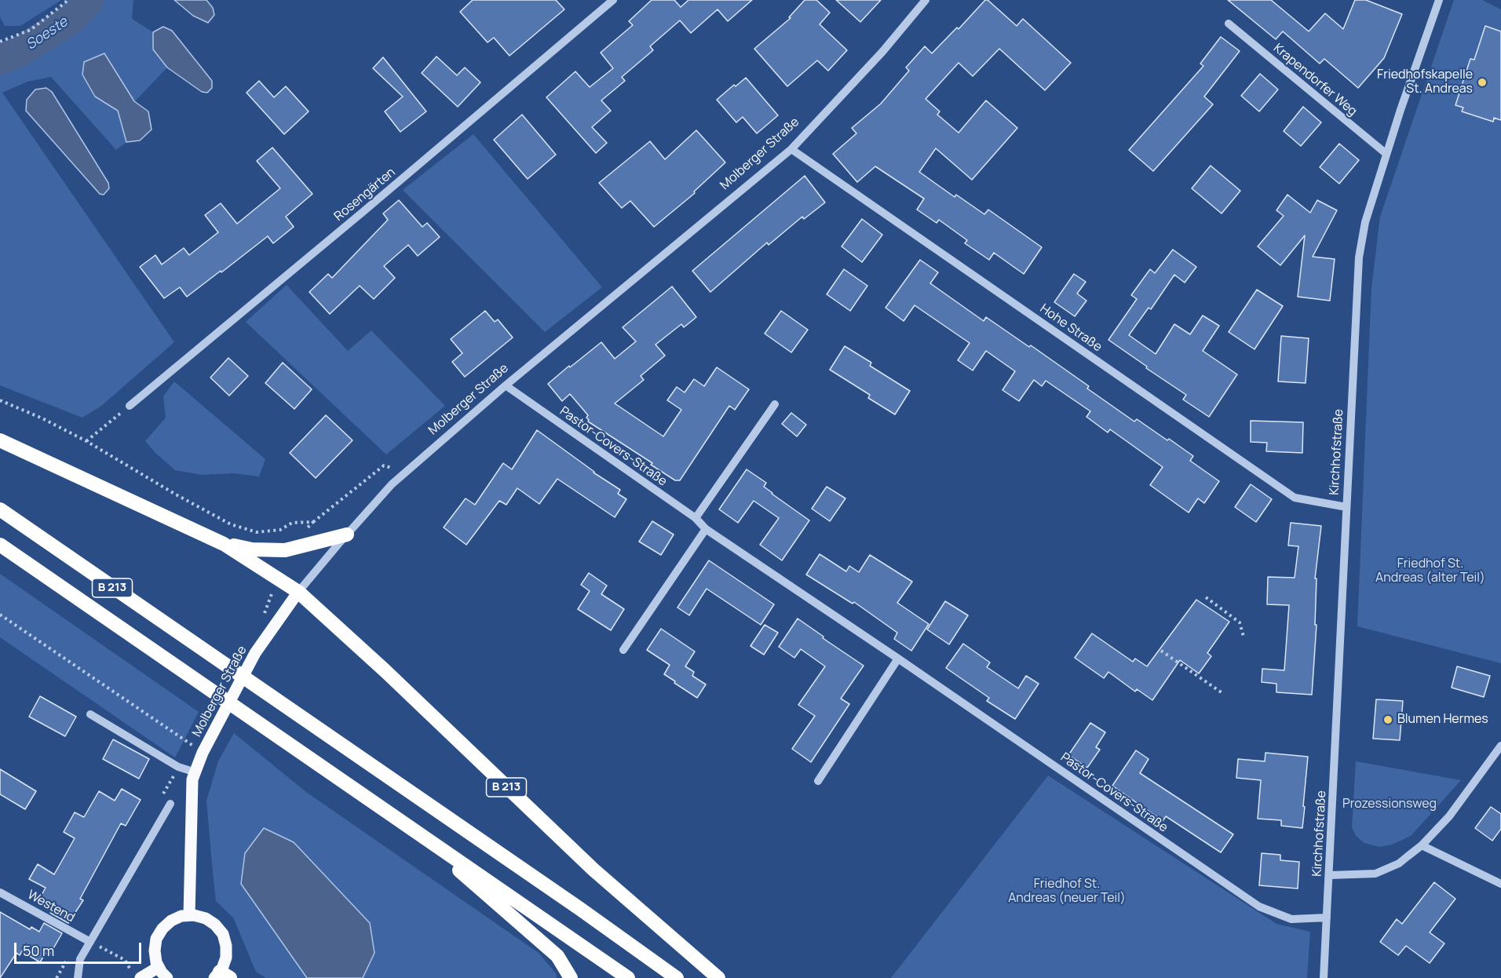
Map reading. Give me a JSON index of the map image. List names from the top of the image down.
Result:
{
  "streets": {
    "highway": ["B 213"],
    "main road": ["Molberger Straße"],
    "street": [
      "Krapendorfer Weg",
      "Rosengärten",
      "Hohe Straße",
      "Pastor-Covers-Straße",
      "Kirchhofstraße",
      "Westend"
    ]
  },
  "crossings": [
    ["Krapendorfer Weg", "Kirchhofstraße"],
    ["Molberger Straße", "Hohe Straße"],
    ["Molberger Straße", "Pastor-Covers-Straße"],
    ["Molberger Straße", "B 213"],
    ["Hohe Straße", "Kirchhofstraße"],
    ["Pastor-Covers-Straße", "Kirchhofstraße"]
  ],
  "water": ["Soeste"],
  "parks": ["Friedhof St. Andreas (alter Teil)", "Prozessionsweg", "Friedhof St. Andreas (neuer Teil)"],
  "places": ["Friedhofskapelle St. Andreas", "Blumen Hermes"],
  "scale_bar": "50 m"
}
